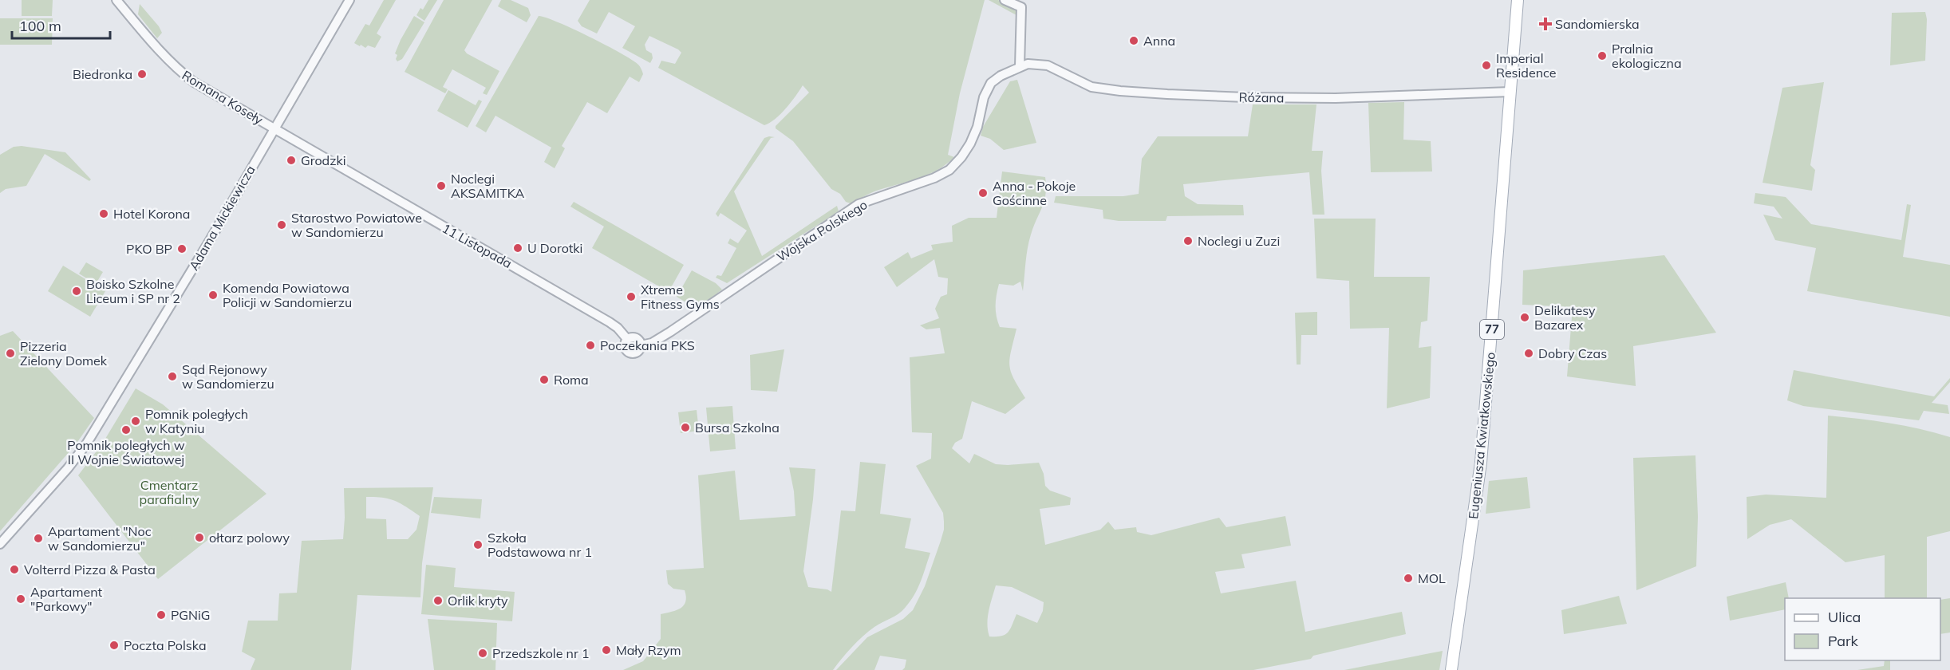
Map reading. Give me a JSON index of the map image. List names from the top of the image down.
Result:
{
  "streets": {
    "main road": ["77", "Eugeniusza Kwiatkowskiego"],
    "street": [
      "Romana Koseły",
      "Różana",
      "Adama Mickiewicza",
      "Wojska Polskiego",
      "11 Listopada"
    ]
  },
  "crossings": [
    ["Romana Koseły", "Adama Mickiewicza"],
    ["Romana Koseły", "11 Listopada"],
    ["Różana", "Wojska Polskiego"],
    ["Różana", "Eugeniusza Kwiatkowskiego"],
    ["Adama Mickiewicza", "11 Listopada"],
    ["Wojska Polskiego", "11 Listopada"]
  ],
  "parks": ["Cmentarz parafialny"],
  "places": {
    "health": ["Sandomierska"],
    "other": [
      "Anna",
      "Pralnia ekologiczna",
      "Imperial Residence",
      "Biedronka",
      "Grodzki",
      "Noclegi AKSAMITKA",
      "Anna - Pokoje Gościnne",
      "Hotel Korona",
      "Starostwo Powiatowe w Sandomierzu",
      "Noclegi u Zuzi",
      "U Dorotki",
      "PKO BP",
      "Boisko Szkolne Liceum i SP nr 2",
      "Komenda Powiatowa Policji w Sandomierzu",
      "Xtreme Fitness Gyms",
      "Delikatesy Bazarex",
      "Poczekania PKS",
      "Pizzeria Zielony Domek",
      "Dobry Czas",
      "Sąd Rejonowy w Sandomierzu",
      "Roma",
      "Pomnik poległych w Katyniu",
      "Bursa Szkolna",
      "Pomnik poległych w II Wojnie Światowej",
      "ołtarz polowy",
      "Apartament \"Noc w Sandomierzu\"",
      "Szkoła Podstawowa nr 1",
      "Volterrd Pizza & Pasta",
      "MOL",
      "Apartament \"Parkowy\"",
      "Orlik kryty",
      "PGNiG",
      "Poczta Polska",
      "Mały Rzym",
      "Przedszkole nr 1"
    ]
  },
  "legend": ["Ulica", "Park"],
  "scale_bar": "100 m"
}
